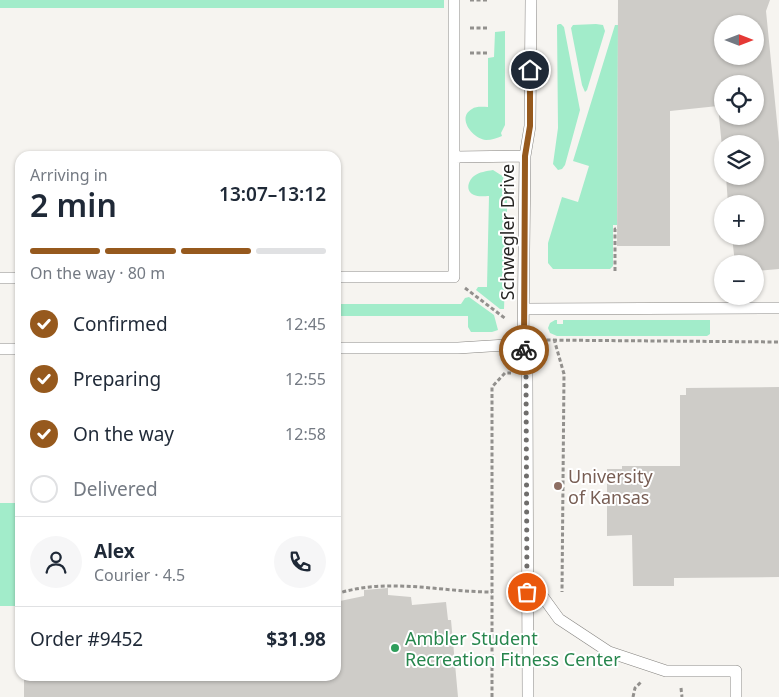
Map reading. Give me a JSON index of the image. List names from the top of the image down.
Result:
{
  "streets": {
    "lane": ["Schwegler Drive"]
  },
  "places": ["University of Kansas", "Ambler Student Recreation Fitness Center"],
  "north": "right",
  "page": {
    "map_buttons": ["+", "−"],
    "heading": ["2 min", "Arriving in", "13:07–13:12"],
    "panel": [
      "Alex",
      "Courier · 4.5",
      "Order #9452",
      "$31.98"
    ],
    "bar": "On the way · 80 m",
    "list": [
      ["Confirmed", "12:45"],
      ["Preparing", "12:55"],
      ["On the way", "12:58"],
      "Delivered"
    ]
  }
}
